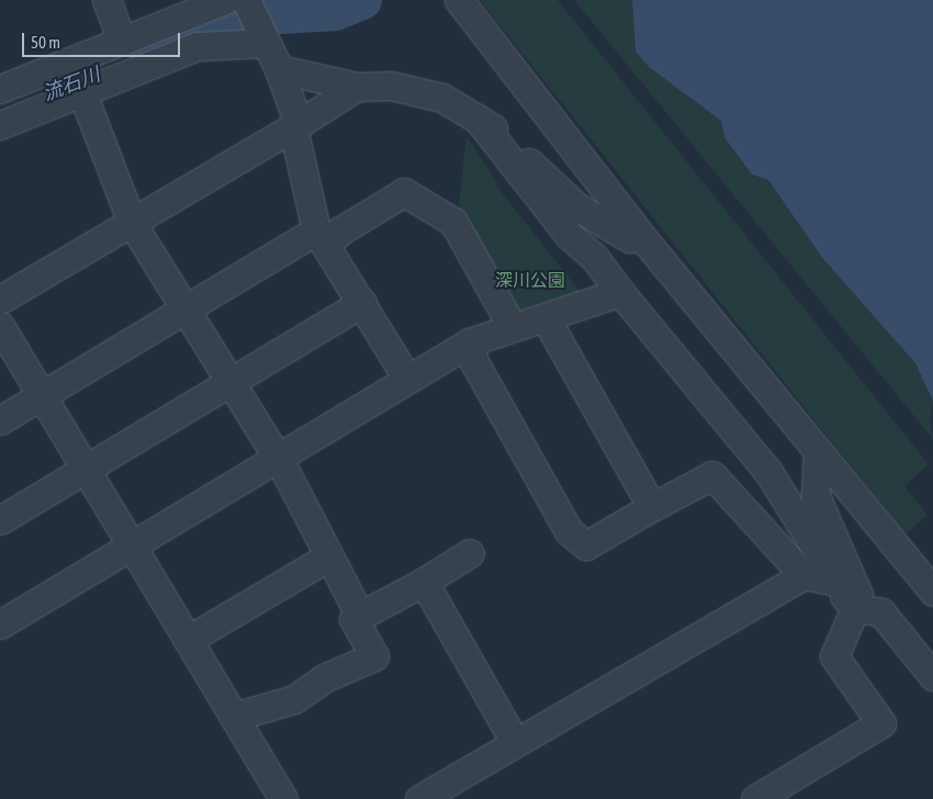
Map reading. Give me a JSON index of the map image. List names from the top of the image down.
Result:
{
  "water": ["流石川"],
  "parks": ["深川公園"],
  "scale_bar": "50 m"
}
